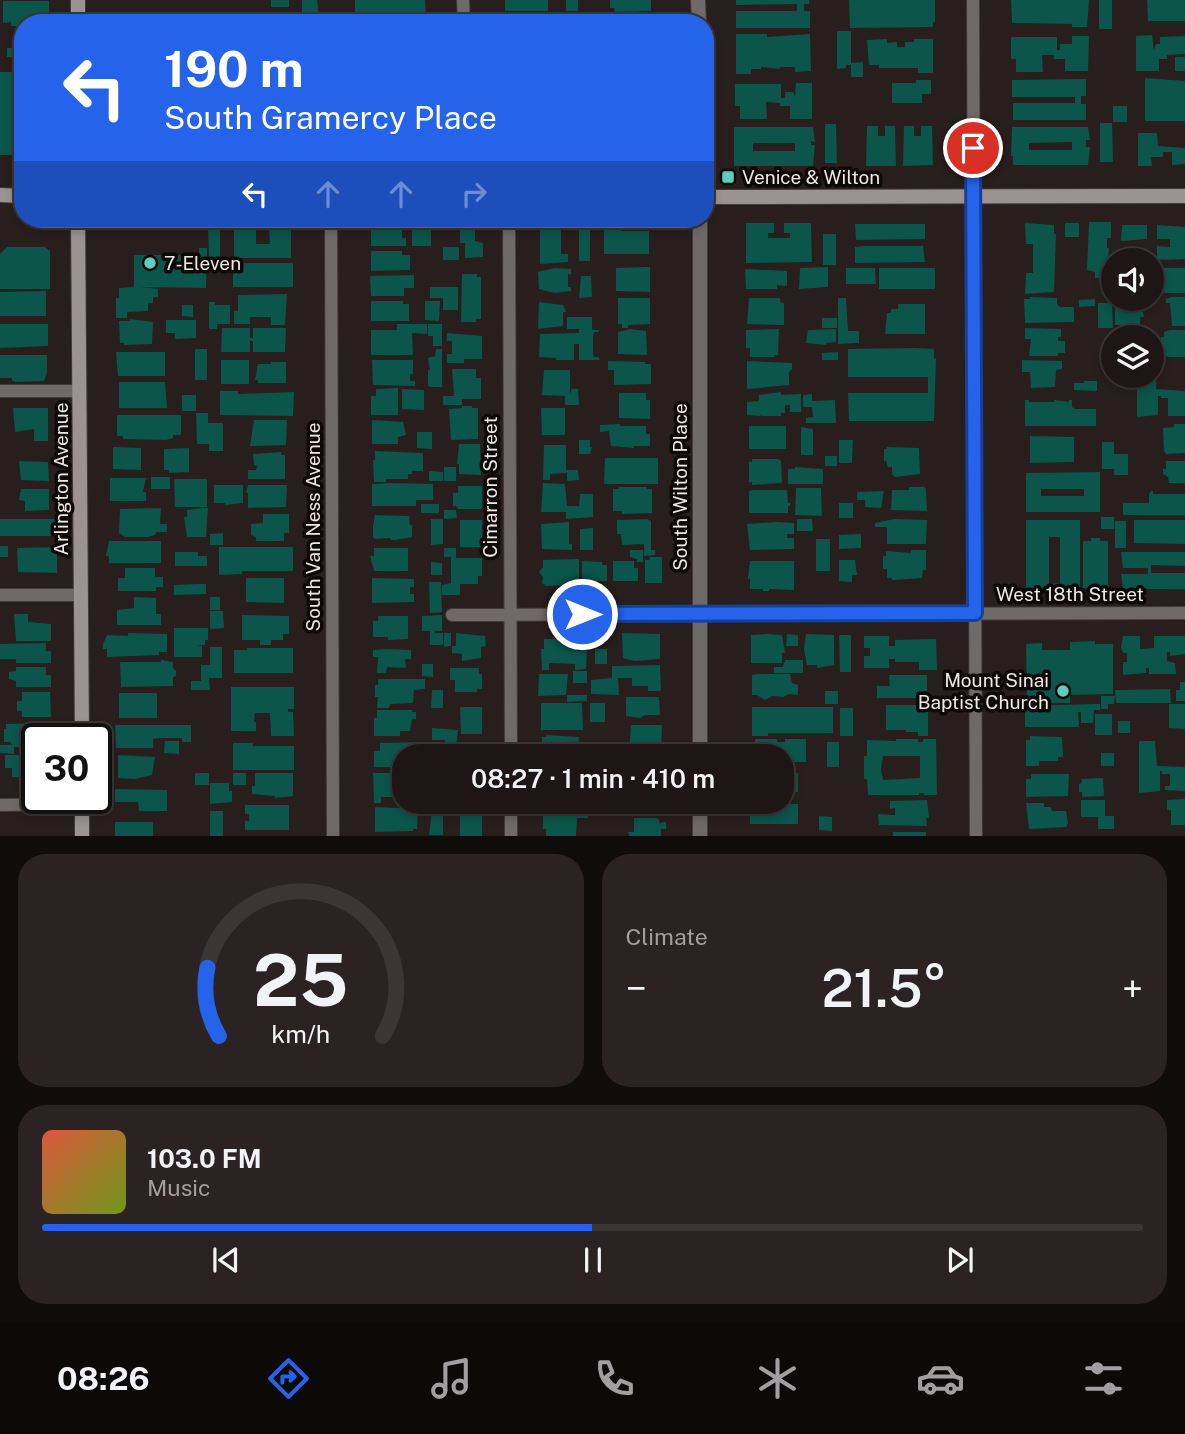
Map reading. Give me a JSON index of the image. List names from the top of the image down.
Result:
{
  "streets": {
    "main road": ["Arlington Avenue"],
    "street": [
      "Cimarron Street",
      "South Wilton Place",
      "South Van Ness Avenue",
      "West 18th Street"
    ]
  },
  "crossings": [
    ["Cimarron Street", "West 18th Street"],
    ["South Wilton Place", "West 18th Street"]
  ],
  "places": {
    "transit": ["Venice & Wilton"],
    "other": ["7-Eleven", "Mount Sinai Baptist Church"]
  },
  "page": {
    "turn": ["190 m", "South Gramercy Place"],
    "limit": "30",
    "trip": "08:27 · 1 min · 410 m",
    "tile": "Climate",
    "heat": ["−", "21.5°", "+"],
    "song": ["103.0 FM", "Music"],
    "tabs": "08:26",
    "gauge": ["25", "km/h"]
  }
}
